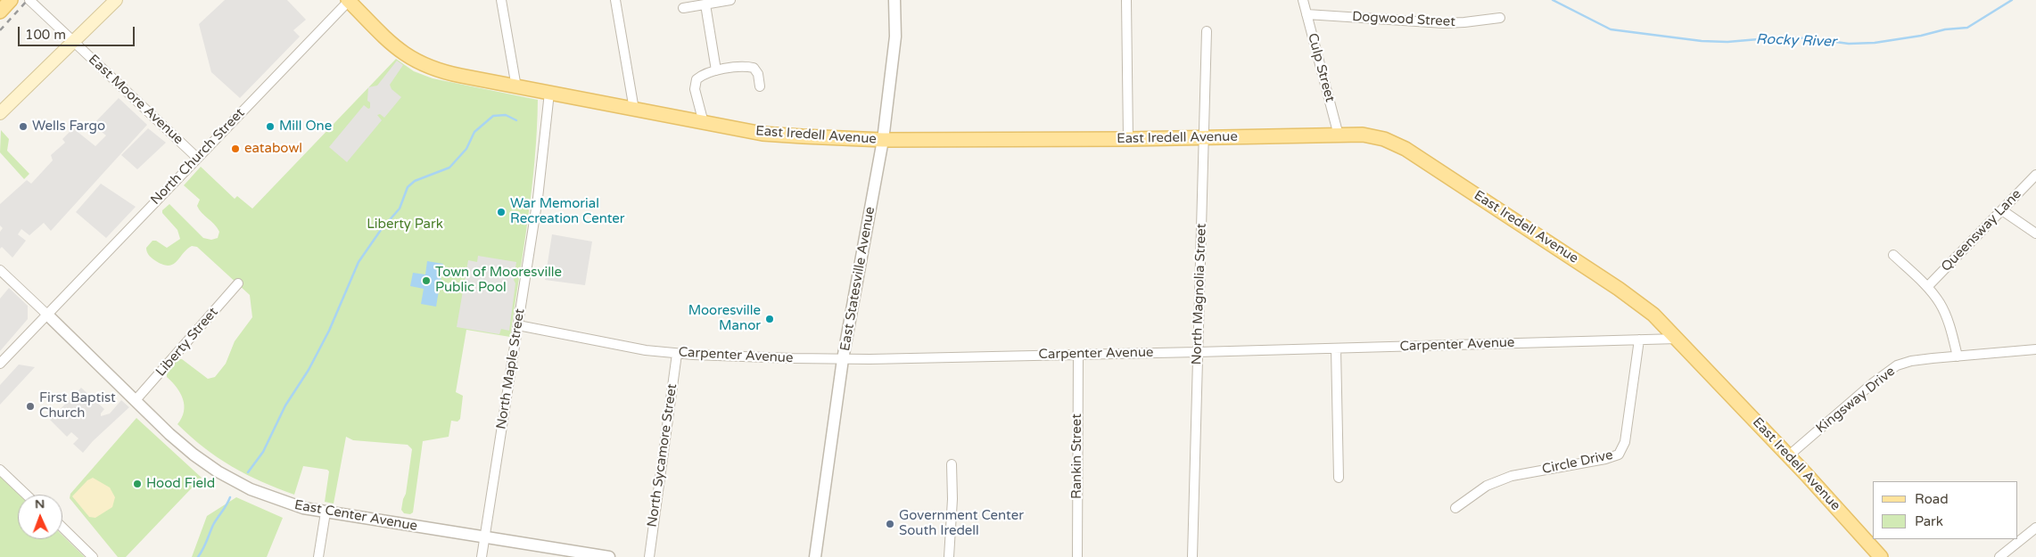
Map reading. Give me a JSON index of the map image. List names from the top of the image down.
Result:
{
  "streets": {
    "main road": ["East Iredell Avenue"],
    "street": [
      "Dogwood Street",
      "Culp Street",
      "East Moore Avenue",
      "North Church Street",
      "Queensway Lane",
      "East Statesville Avenue",
      "North Magnolia Street",
      "Liberty Street",
      "Carpenter Avenue",
      "North Maple Street",
      "Kingsway Drive",
      "North Sycamore Street",
      "Rankin Street",
      "Circle Drive",
      "East Center Avenue"
    ]
  },
  "crossings": [
    ["Dogwood Street", "Culp Street"],
    ["Culp Street", "East Iredell Avenue"],
    ["East Moore Avenue", "North Church Street"],
    ["East Iredell Avenue", "North Church Street"],
    ["East Iredell Avenue", "East Statesville Avenue"],
    ["East Iredell Avenue", "North Magnolia Street"],
    ["East Iredell Avenue", "Carpenter Avenue"],
    ["East Iredell Avenue", "North Maple Street"],
    ["East Iredell Avenue", "Kingsway Drive"],
    ["North Church Street", "East Center Avenue"],
    ["East Statesville Avenue", "Carpenter Avenue"],
    ["North Magnolia Street", "Carpenter Avenue"],
    ["Liberty Street", "East Center Avenue"],
    ["Carpenter Avenue", "North Maple Street"],
    ["Carpenter Avenue", "North Sycamore Street"],
    ["Carpenter Avenue", "Rankin Street"],
    ["Carpenter Avenue", "Circle Drive"],
    ["North Maple Street", "East Center Avenue"]
  ],
  "water": ["Rocky River"],
  "parks": ["Liberty Park"],
  "places": [
    "Wells Fargo",
    "Mill One",
    "eatabowl",
    "War Memorial Recreation Center",
    "Town of Mooresville Public Pool",
    "Mooresville Manor",
    "First Baptist Church",
    "Hood Field",
    "Government Center South Iredell"
  ],
  "legend": ["Road", "Park"],
  "scale_bar": "100 m",
  "north": "top"
}
